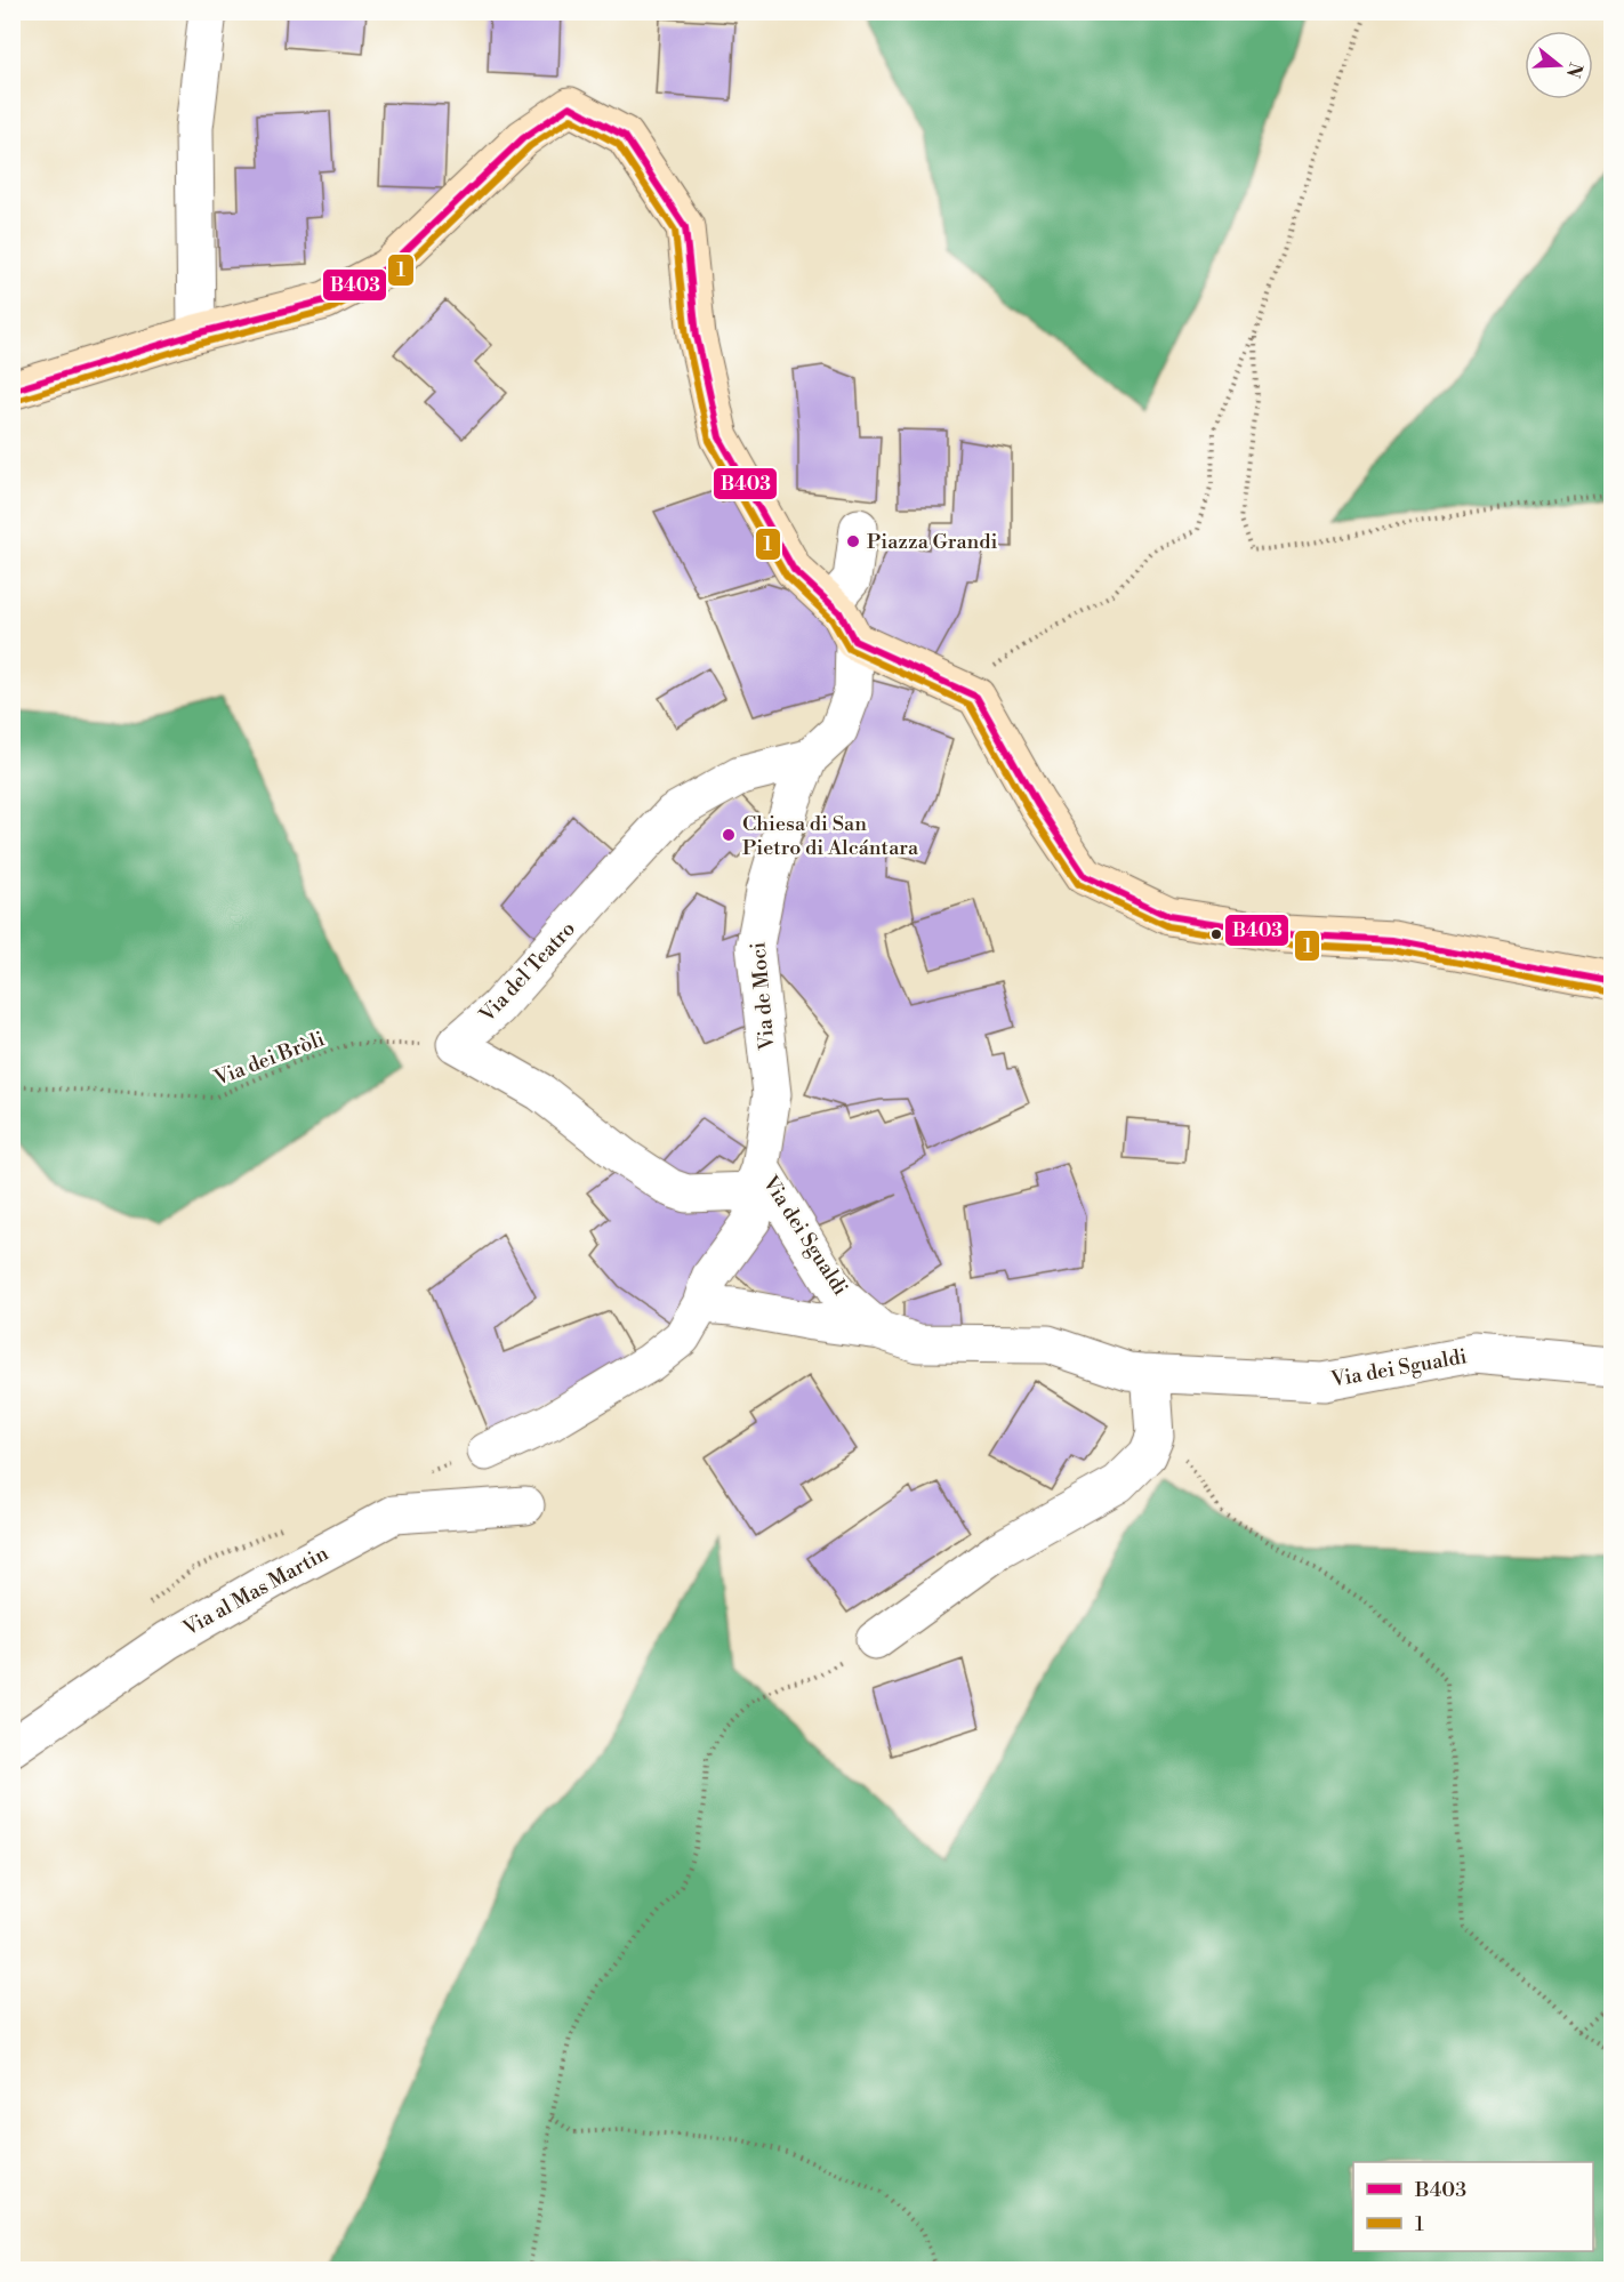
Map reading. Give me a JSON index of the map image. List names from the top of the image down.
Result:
{
  "streets": {
    "street": [
      "Via del Teatro",
      "Via de Moci",
      "Via dei Sgualdi",
      "Via al Mas Martin"
    ],
    "path": ["Via dei Bròli"]
  },
  "crossings": [
    ["Via del Teatro", "Via de Moci"],
    ["Via del Teatro", "Via dei Bròli"],
    ["Via de Moci", "Via dei Sgualdi"]
  ],
  "places": ["Piazza Grandi", "Chiesa di San Pietro di Alcántara"],
  "lines": ["transit line B403", "transit line 1"],
  "legend": ["B403", "1"],
  "north": "right"
}
